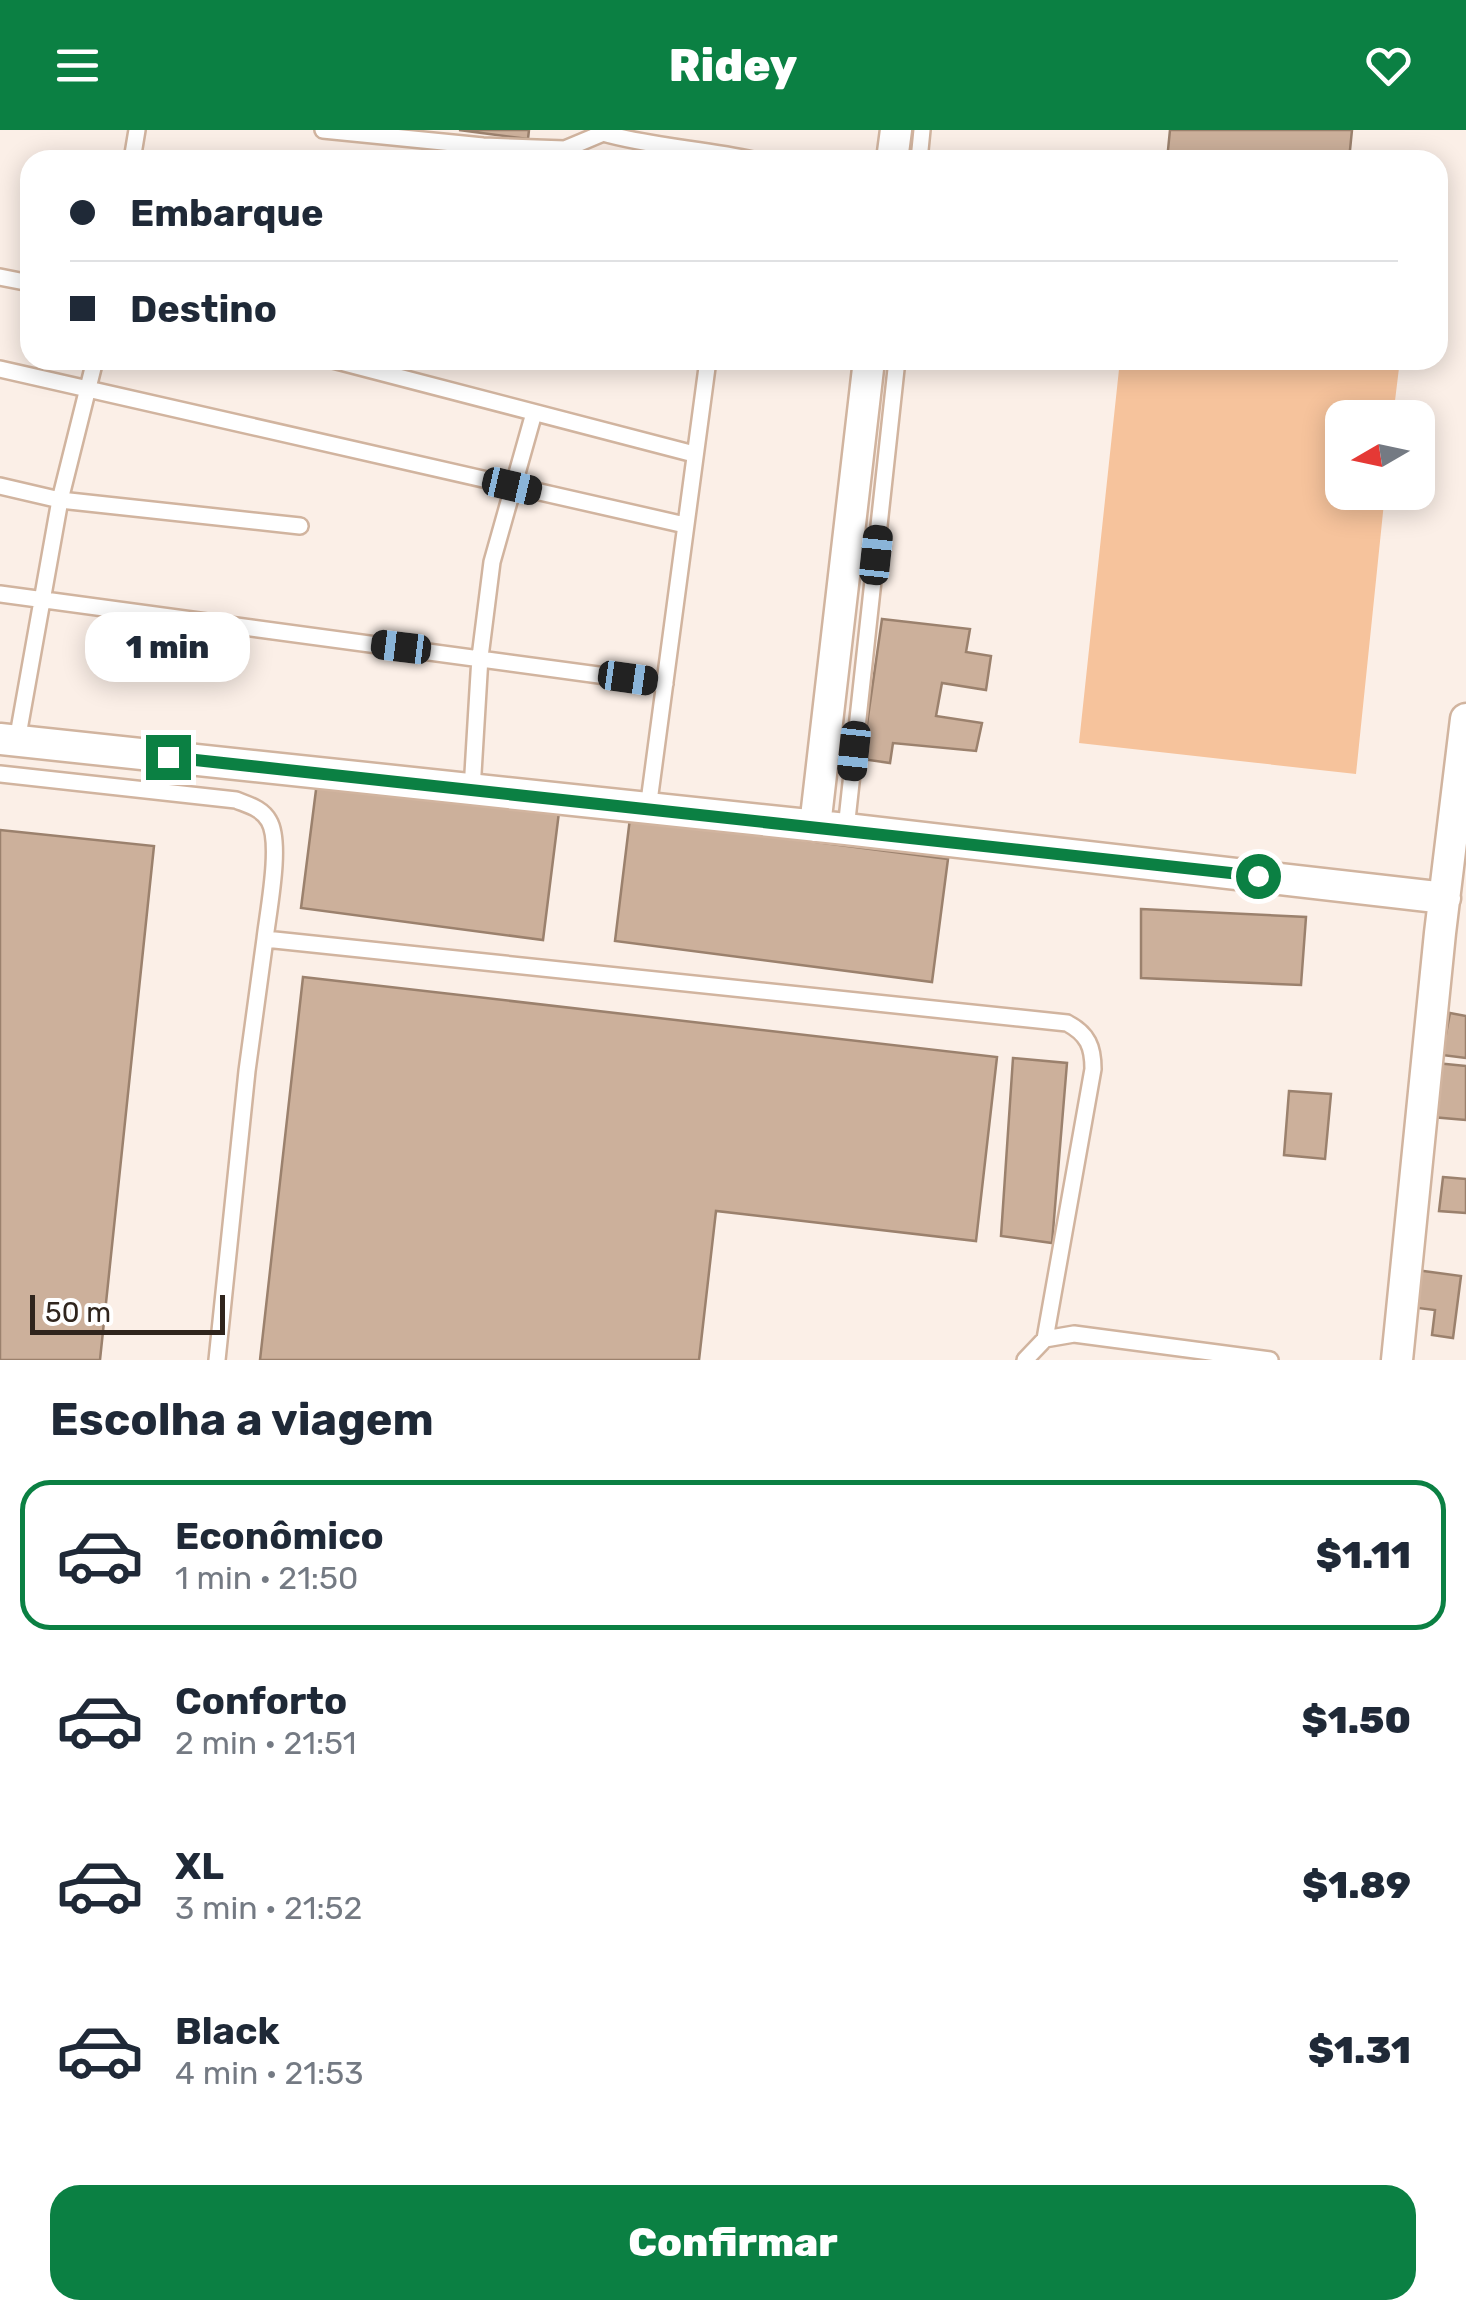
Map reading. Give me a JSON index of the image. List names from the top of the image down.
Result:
{
  "scale_bar": "50 m",
  "north": "left",
  "page": {
    "header": "Ridey",
    "banner": ["Embarque", "Destino"],
    "bubble": "1 min",
    "scale": "50 m",
    "heading": "Escolha a viagem",
    "list": [
      {
        "name": "Econômico",
        "note": "1 min · 21:50",
        "value": "$1.11"
      },
      {
        "name": "Conforto",
        "note": "2 min · 21:51",
        "value": "$1.50"
      },
      {
        "name": "XL",
        "note": "3 min · 21:52",
        "value": "$1.89"
      },
      {
        "name": "Black",
        "note": "4 min · 21:53",
        "value": "$1.31"
      }
    ],
    "buttons": "Confirmar"
  }
}
